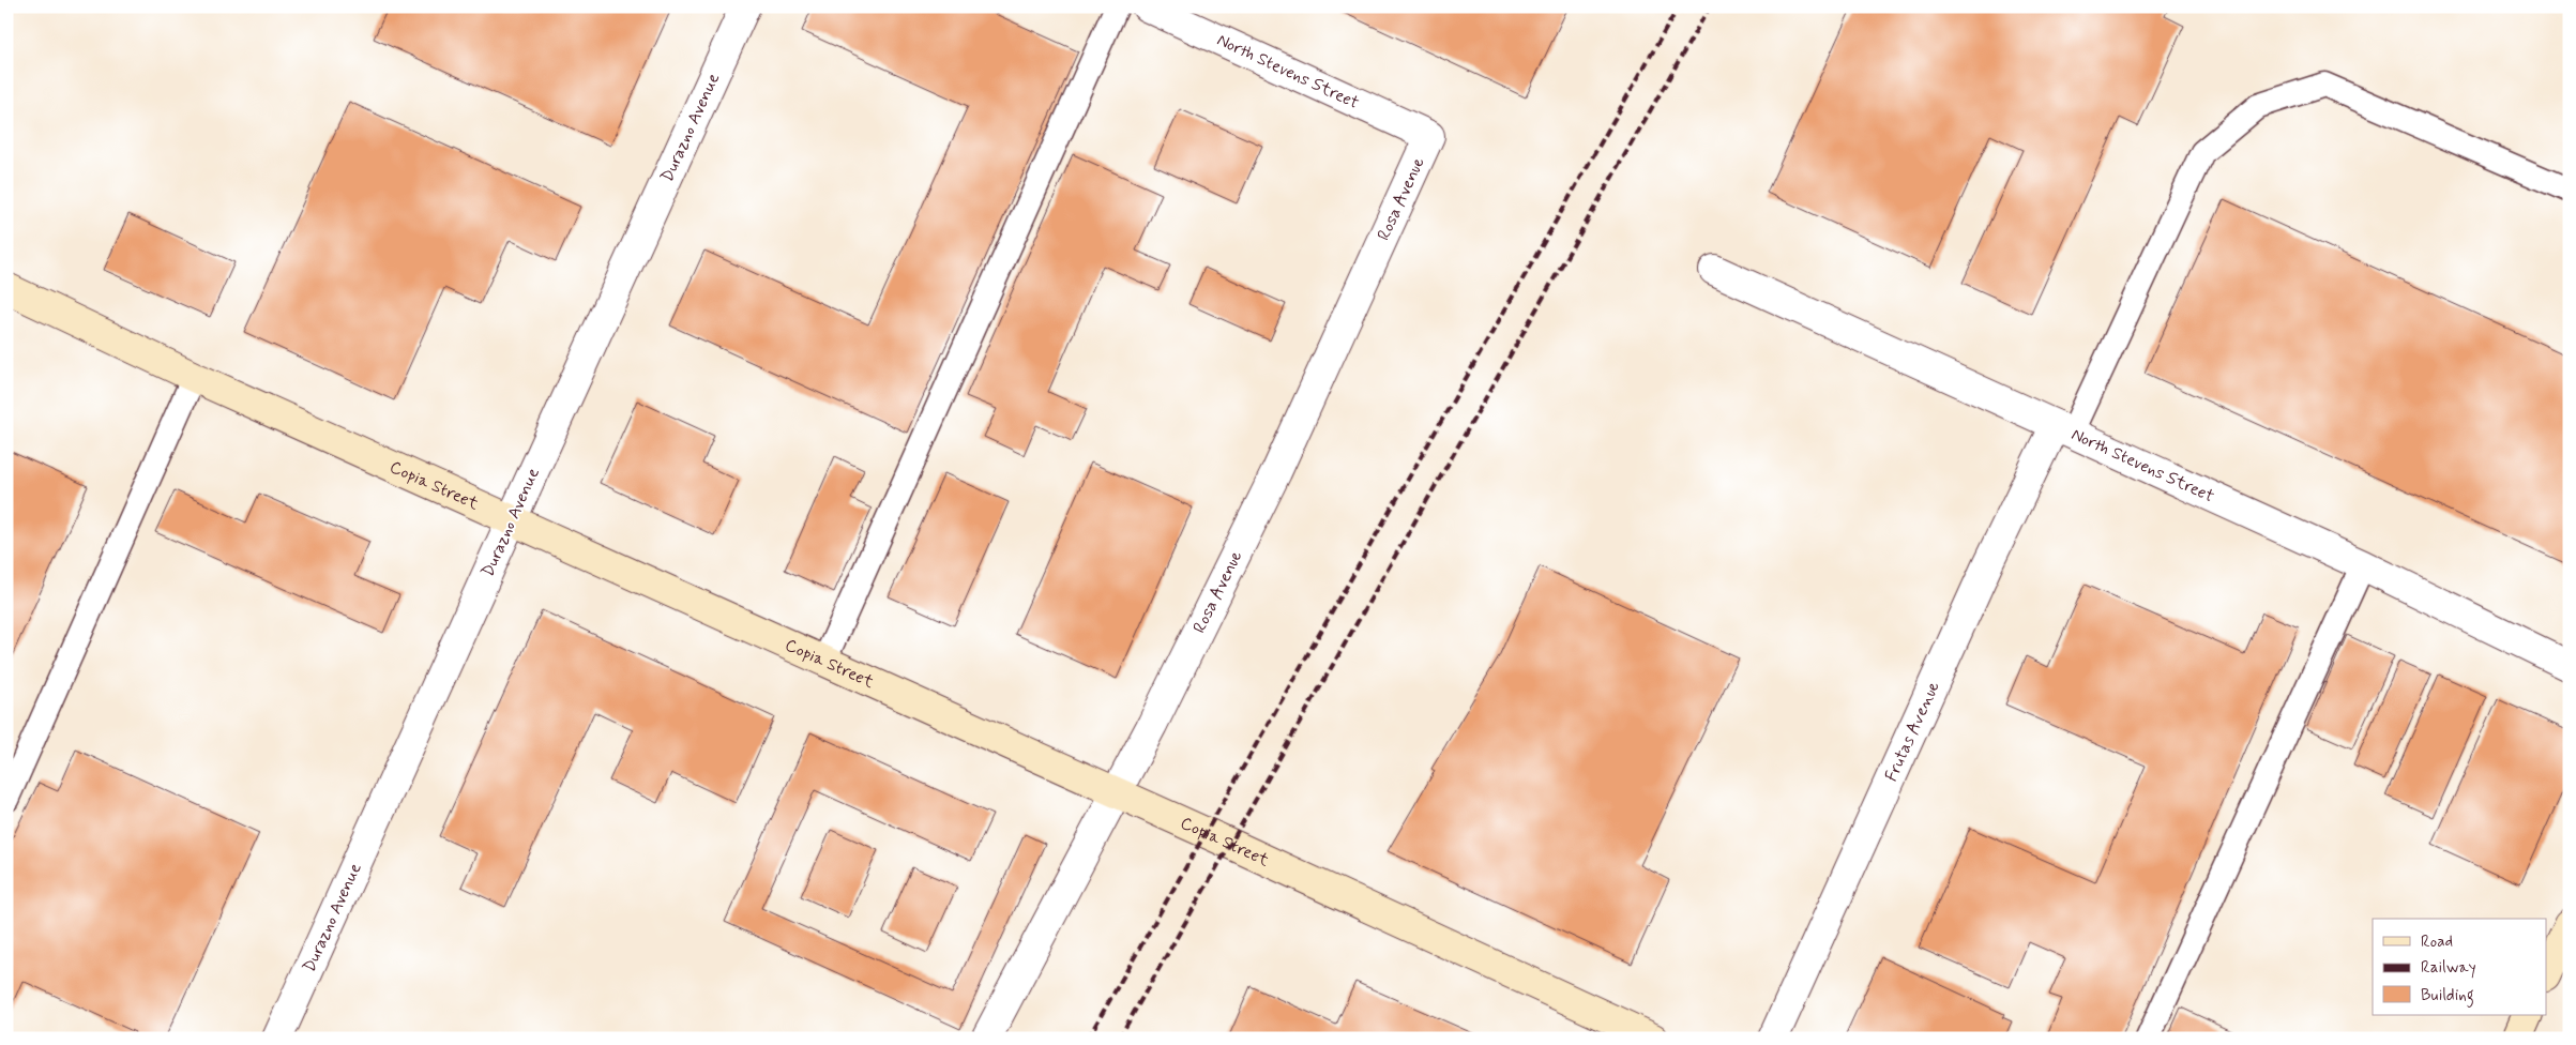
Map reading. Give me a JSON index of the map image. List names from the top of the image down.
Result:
{
  "streets": {
    "main road": ["Copia Street"],
    "street": [
      "North Stevens Street",
      "Durazno Avenue",
      "Rosa Avenue",
      "Frutas Avenue"
    ]
  },
  "crossings": [
    ["North Stevens Street", "Rosa Avenue"],
    ["North Stevens Street", "Frutas Avenue"],
    ["Durazno Avenue", "Copia Street"],
    ["Rosa Avenue", "Copia Street"]
  ],
  "legend": ["Road", "Railway", "Building"]
}
